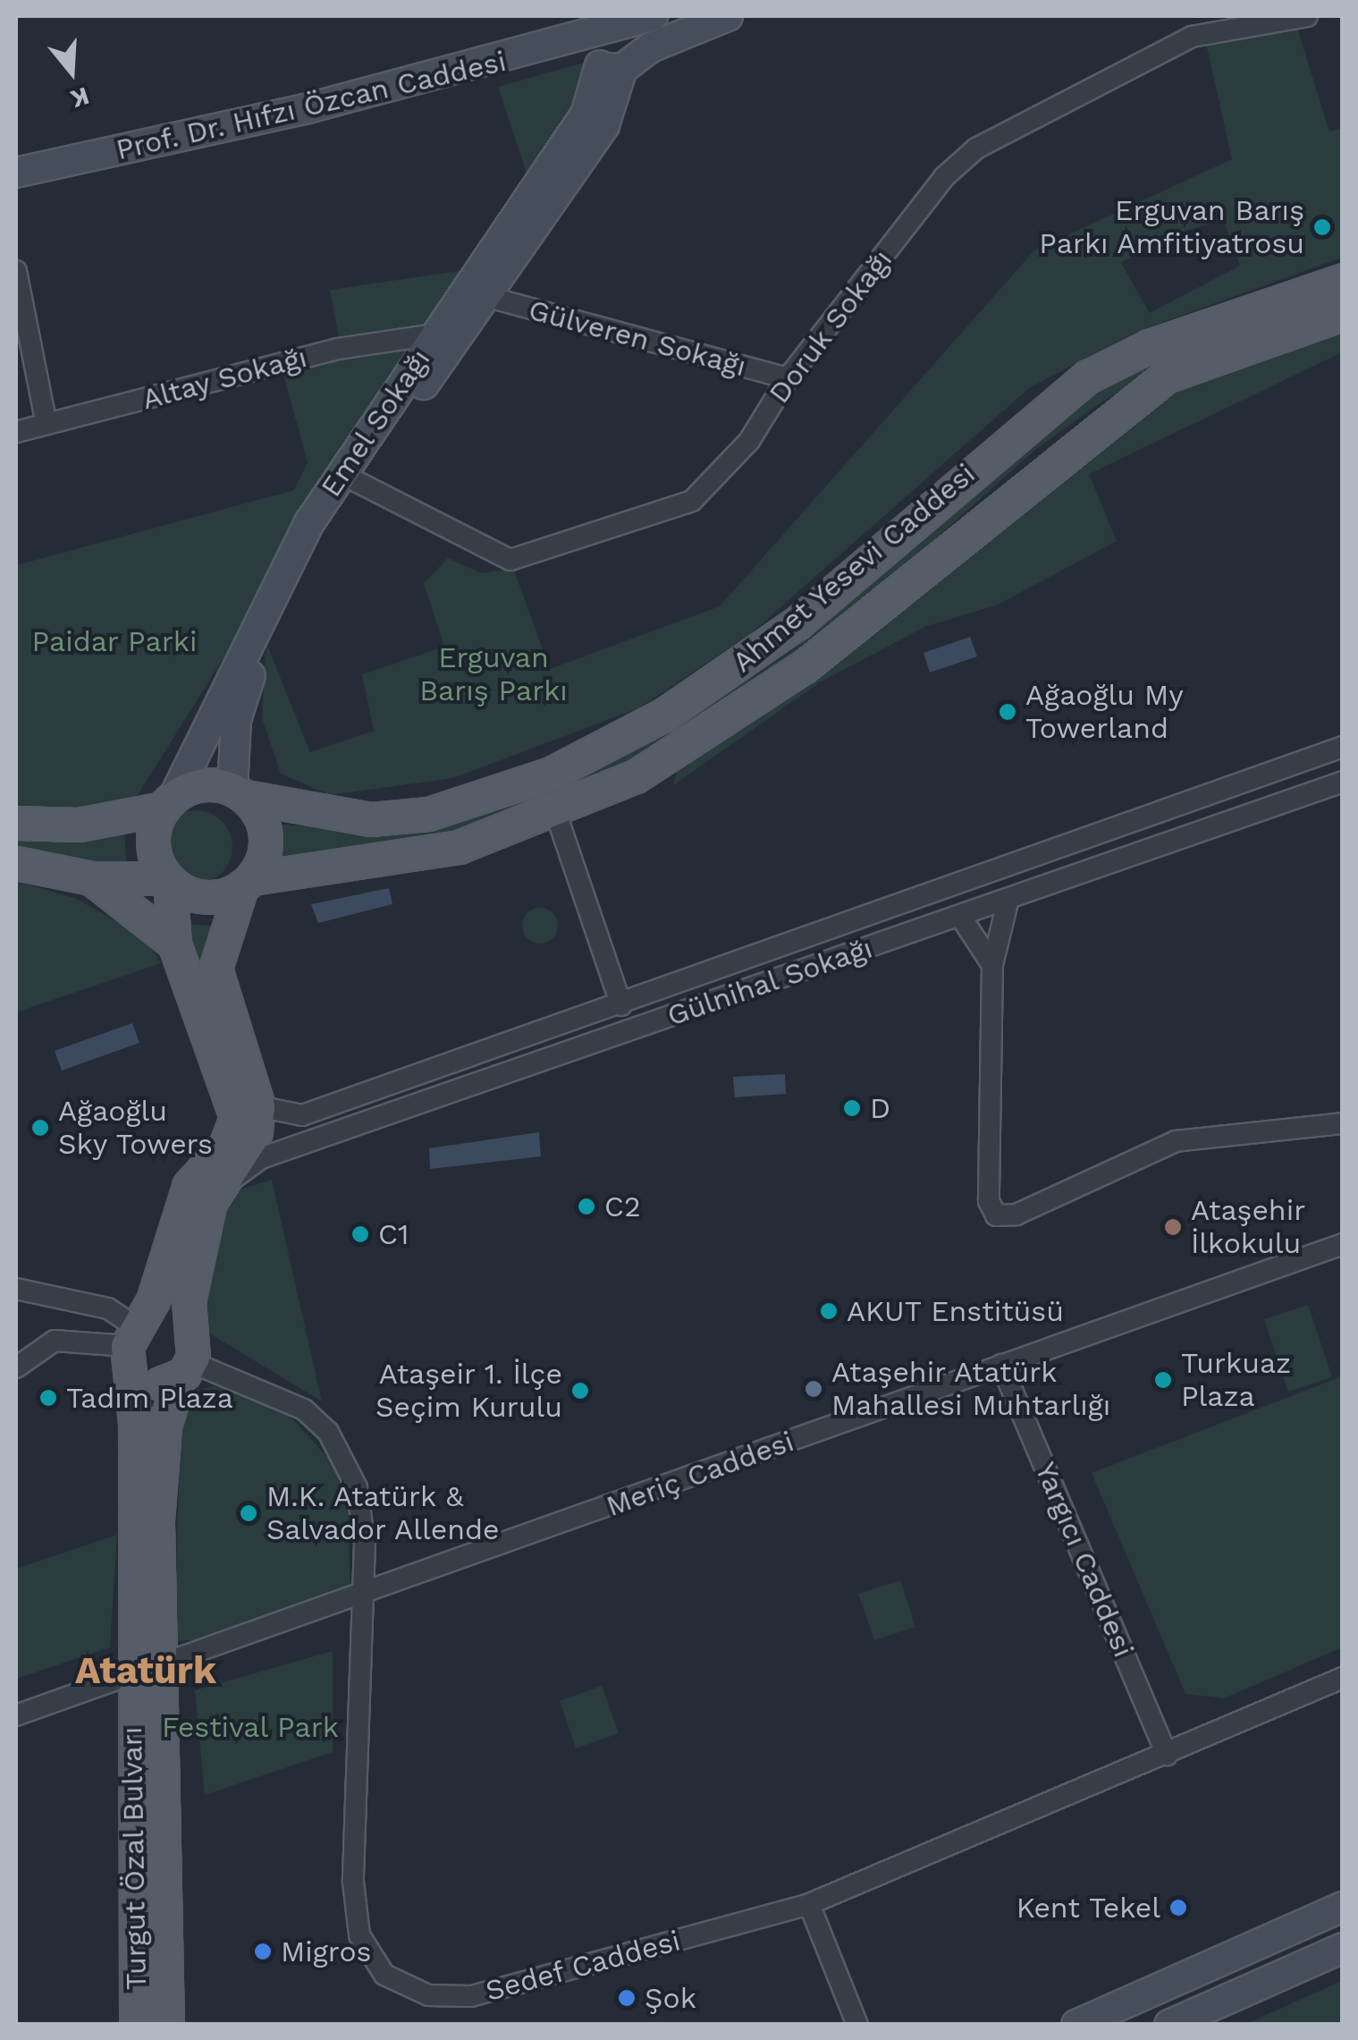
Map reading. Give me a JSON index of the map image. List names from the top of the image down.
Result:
{
  "streets": {
    "main road": [
      "Prof. Dr. Hıfzı Özcan Caddesi",
      "Emel Sokağı",
      "Ahmet Yesevi Caddesi",
      "Turgut Özal Bulvarı"
    ],
    "street": [
      "Doruk Sokağı",
      "Gülveren Sokağı",
      "Altay Sokağı",
      "Gülnihal Sokağı",
      "Meriç Caddesi",
      "Yargıcı Caddesi",
      "Sedef Caddesi"
    ]
  },
  "crossings": [
    ["Prof. Dr. Hıfzı Özcan Caddesi", "Emel Sokağı"],
    ["Doruk Sokağı", "Gülveren Sokağı"],
    ["Doruk Sokağı", "Emel Sokağı"],
    ["Gülveren Sokağı", "Emel Sokağı"],
    ["Altay Sokağı", "Emel Sokağı"],
    ["Emel Sokağı", "Ahmet Yesevi Caddesi"],
    ["Emel Sokağı", "Turgut Özal Bulvarı"],
    ["Ahmet Yesevi Caddesi", "Turgut Özal Bulvarı"],
    ["Gülnihal Sokağı", "Turgut Özal Bulvarı"],
    ["Meriç Caddesi", "Yargıcı Caddesi"],
    ["Meriç Caddesi", "Turgut Özal Bulvarı"],
    ["Meriç Caddesi", "Sedef Caddesi"],
    ["Yargıcı Caddesi", "Sedef Caddesi"],
    ["Turgut Özal Bulvarı", "Sedef Caddesi"]
  ],
  "districts": ["Atatürk"],
  "parks": ["Paidar Parki", "Erguvan Barış Parkı", "Festival Park"],
  "places": [
    "Erguvan Barış Parkı Amfitiyatrosu",
    "Ağaoğlu My Towerland",
    "D",
    "Ağaoğlu Sky Towers",
    "C2",
    "Ataşehir İlkokulu",
    "C1",
    "AKUT Enstitüsü",
    "Turkuaz Plaza",
    "Ataşehir Atatürk Mahallesi Muhtarlığı",
    "Ataşeir 1. İlçe Seçim Kurulu",
    "Tadım Plaza",
    "M.K. Atatürk & Salvador Allende",
    "Kent Tekel",
    "Migros",
    "Şok"
  ],
  "north": "bottom"
}
